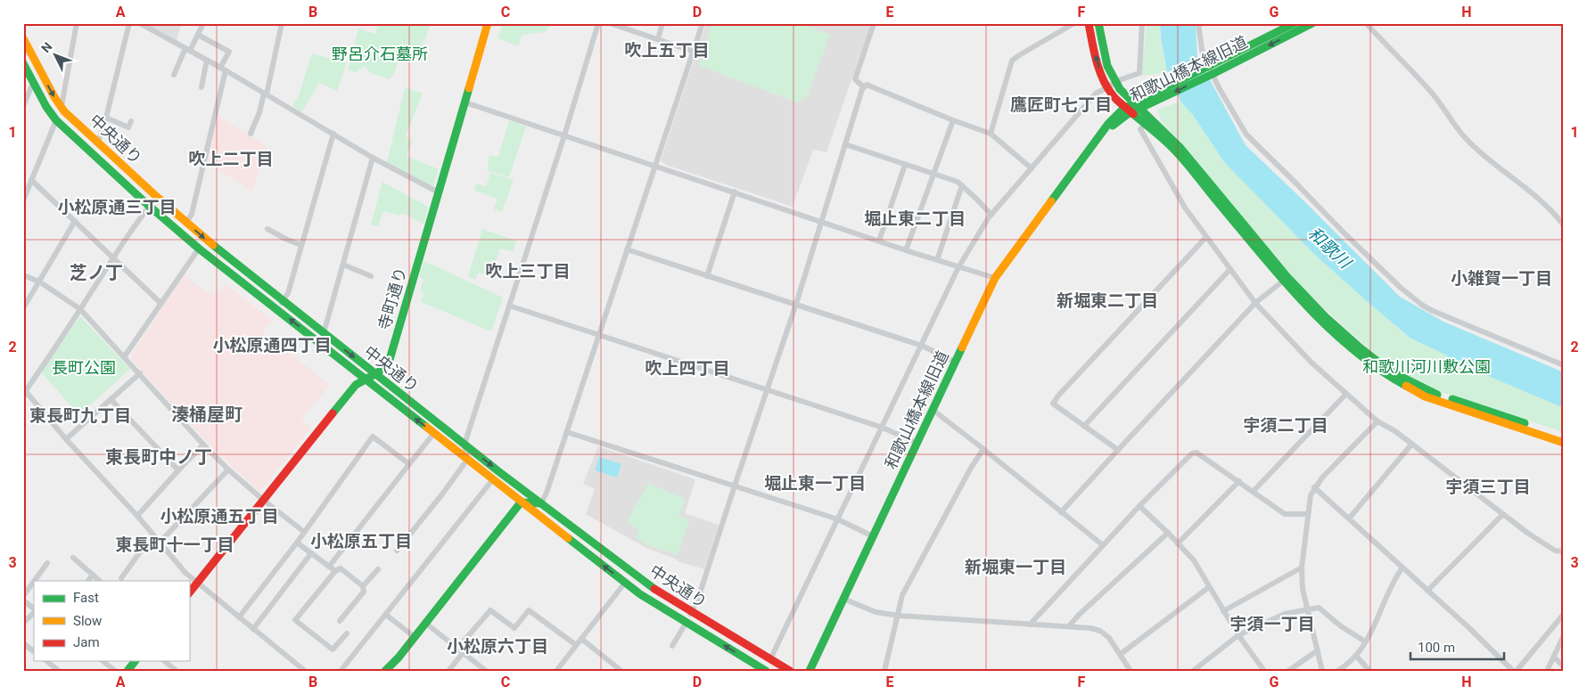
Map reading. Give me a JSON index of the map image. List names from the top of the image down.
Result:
{
  "streets": {
    "main road": ["和歌山橋本線旧道", "中央通り", "寺町通り"]
  },
  "crossings": [
    ["中央通り", "寺町通り"]
  ],
  "districts": [
    "吹上五丁目",
    "鷹匠町七丁目",
    "吹上二丁目",
    "小松原通三丁目",
    "堀止東二丁目",
    "吹上三丁目",
    "芝ノ丁",
    "小雑賀一丁目",
    "新堀東二丁目",
    "小松原通四丁目",
    "吹上四丁目",
    "湊桶屋町",
    "東長町九丁目",
    "宇須二丁目",
    "東長町中ノ丁",
    "堀止東一丁目",
    "宇須三丁目",
    "小松原通五丁目",
    "小松原五丁目",
    "東長町十一丁目",
    "新堀東一丁目",
    "宇須一丁目",
    "小松原六丁目"
  ],
  "water": ["和歌川"],
  "parks": ["野呂介石墓所", "和歌川河川敷公園", "長町公園"],
  "legend": ["Fast", "Slow", "Jam"],
  "scale_bar": "100 m",
  "north": "top left",
  "grid": {
    "columns": [
      "A",
      "B",
      "C",
      "D",
      "E",
      "F",
      "G",
      "H"
    ],
    "rows": ["1", "2", "3"]
  }
}
